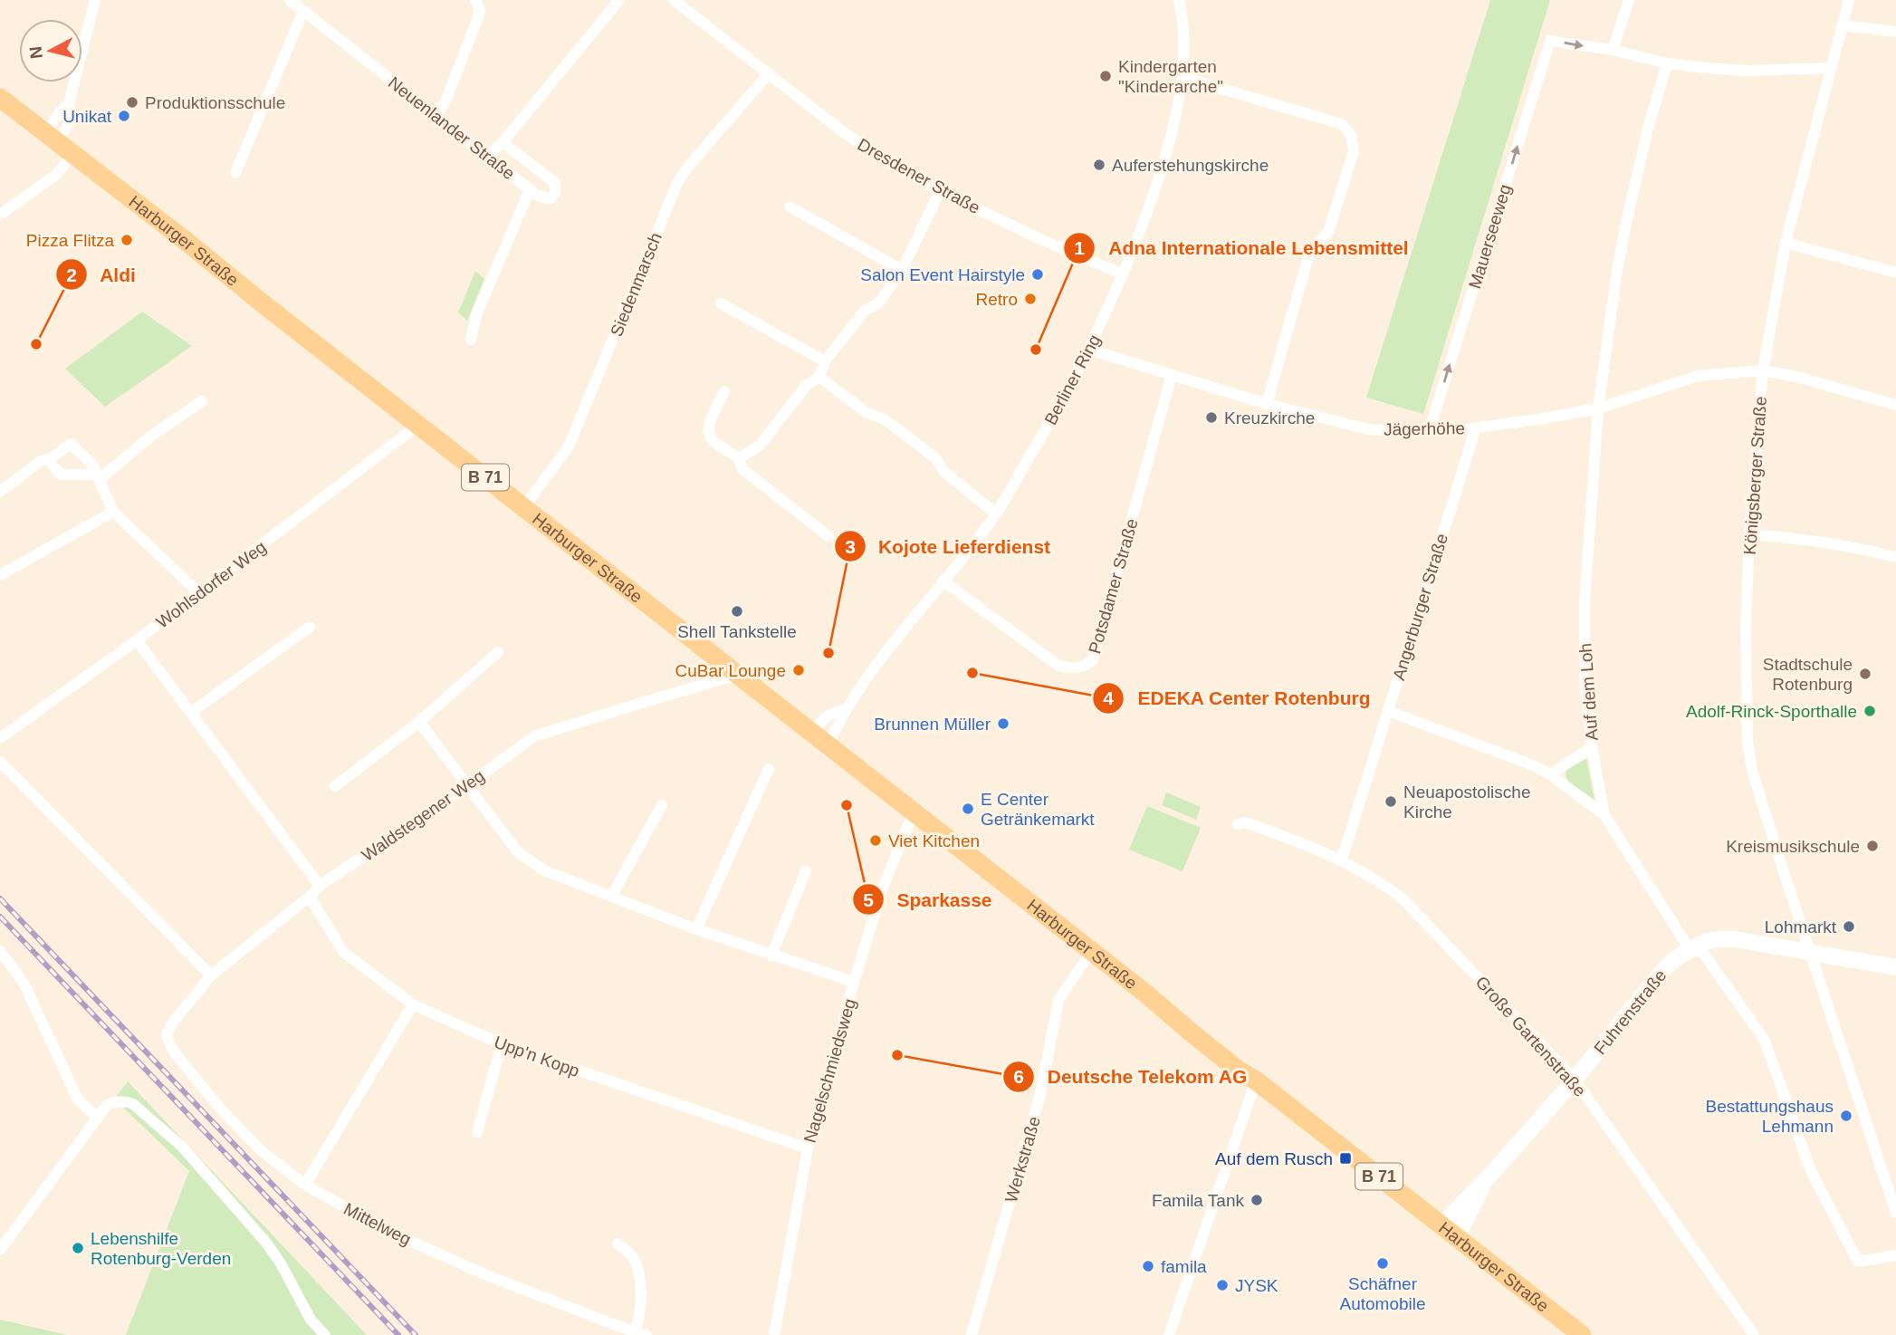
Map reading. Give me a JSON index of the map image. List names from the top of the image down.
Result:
{
  "streets": {
    "main road": ["Harburger Straße", "B 71"],
    "street": [
      "Neuenlander Straße",
      "Dresdener Straße",
      "Mauerseeweg",
      "Siedenmarsch",
      "Berliner Ring",
      "Jägerhöhe",
      "Königsberger Straße",
      "Wohlsdorfer Weg",
      "Potsdamer Straße",
      "Angerburger Straße",
      "Auf dem Loh",
      "Waldstegener Weg",
      "Fuhrenstraße",
      "Große Gartenstraße",
      "Upp'n Kopp",
      "Nagelschmiedsweg",
      "Werkstraße",
      "Mittelweg"
    ]
  },
  "crossings": [
    ["Dresdener Straße", "Siedenmarsch"],
    ["Dresdener Straße", "Berliner Ring"],
    ["Mauerseeweg", "Jägerhöhe"],
    ["Harburger Straße", "Siedenmarsch"],
    ["Harburger Straße", "Berliner Ring"],
    ["Harburger Straße", "Wohlsdorfer Weg"],
    ["Harburger Straße", "Waldstegener Weg"],
    ["Harburger Straße", "Fuhrenstraße"],
    ["Harburger Straße", "Nagelschmiedsweg"],
    ["Harburger Straße", "Werkstraße"],
    ["Berliner Ring", "Jägerhöhe"],
    ["Berliner Ring", "Potsdamer Straße"],
    ["Jägerhöhe", "Königsberger Straße"],
    ["Jägerhöhe", "Potsdamer Straße"],
    ["Jägerhöhe", "Angerburger Straße"],
    ["Jägerhöhe", "Auf dem Loh"],
    ["Königsberger Straße", "Fuhrenstraße"],
    ["Angerburger Straße", "Große Gartenstraße"],
    ["Auf dem Loh", "Fuhrenstraße"],
    ["Waldstegener Weg", "Upp'n Kopp"],
    ["Waldstegener Weg", "Mittelweg"],
    ["Fuhrenstraße", "Große Gartenstraße"],
    ["Upp'n Kopp", "Nagelschmiedsweg"]
  ],
  "one_way": ["Mauerseeweg"],
  "places": {
    "other": [
      "Kindergarten \"Kinderarche\"",
      "Produktionsschule",
      "Unikat",
      "Auferstehungskirche",
      "Pizza Flitza",
      "Salon Event Hairstyle",
      "Retro",
      "Aldi",
      "Adna Internationale Lebensmittel",
      "Kreuzkirche",
      "Shell Tankstelle",
      "Kojote Lieferdienst",
      "CuBar Lounge",
      "EDEKA Center Rotenburg",
      "Stadtschule Rotenburg",
      "Adolf-Rinck-Sporthalle",
      "Brunnen Müller",
      "Neuapostolische Kirche",
      "Sparkasse",
      "E Center Getränkemarkt",
      "Viet Kitchen",
      "Kreismusikschule",
      "Lohmarkt",
      "Deutsche Telekom AG",
      "Bestattungshaus Lehmann",
      "Famila Tank",
      "Lebenshilfe Rotenburg-Verden",
      "Schäfner Automobile",
      "famila",
      "JYSK"
    ],
    "transit": ["Auf dem Rusch"]
  },
  "north": "left"
}
